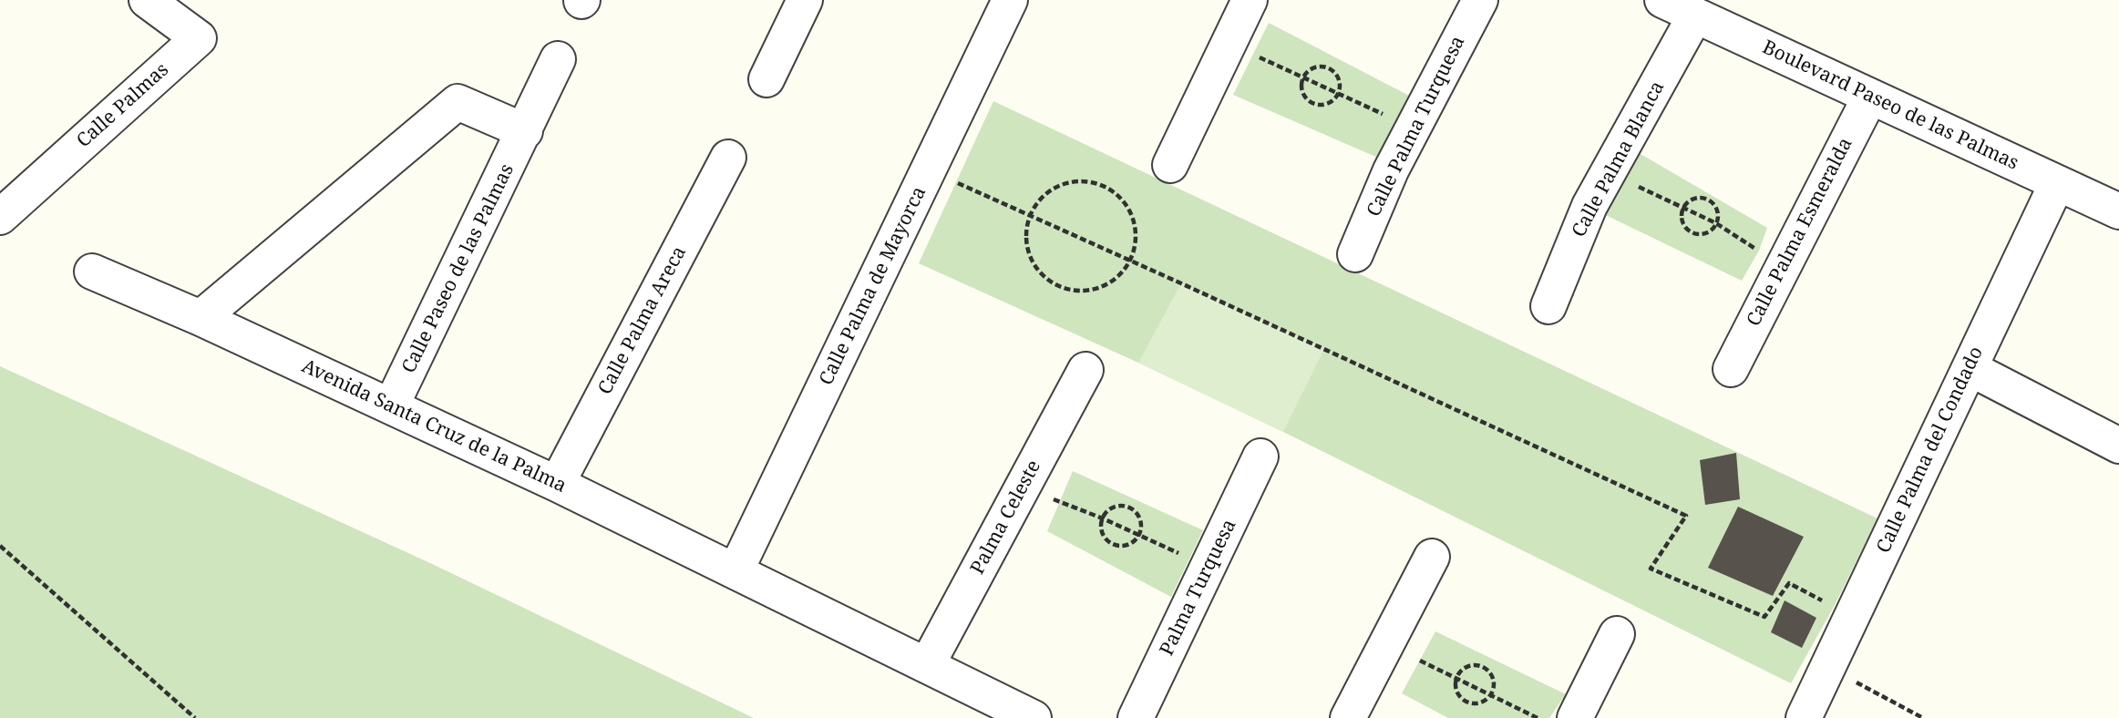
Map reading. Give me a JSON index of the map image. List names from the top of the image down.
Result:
{
  "streets": {
    "street": [
      "Calle Palmas",
      "Boulevard Paseo de las Palmas",
      "Calle Palma Turquesa",
      "Calle Palma Blanca",
      "Calle Palma Esmeralda",
      "Calle Paseo de las Palmas",
      "Calle Palma de Mayorca",
      "Calle Palma Areca",
      "Avenida Santa Cruz de la Palma",
      "Calle Palma del Condado",
      "Palma Celeste",
      "Palma Turquesa"
    ]
  },
  "crossings": [
    ["Boulevard Paseo de las Palmas", "Calle Palma Blanca"],
    ["Boulevard Paseo de las Palmas", "Calle Palma Esmeralda"],
    ["Boulevard Paseo de las Palmas", "Calle Palma del Condado"],
    ["Calle Paseo de las Palmas", "Avenida Santa Cruz de la Palma"],
    ["Calle Palma de Mayorca", "Avenida Santa Cruz de la Palma"],
    ["Calle Palma Areca", "Avenida Santa Cruz de la Palma"],
    ["Avenida Santa Cruz de la Palma", "Palma Celeste"]
  ]
}
